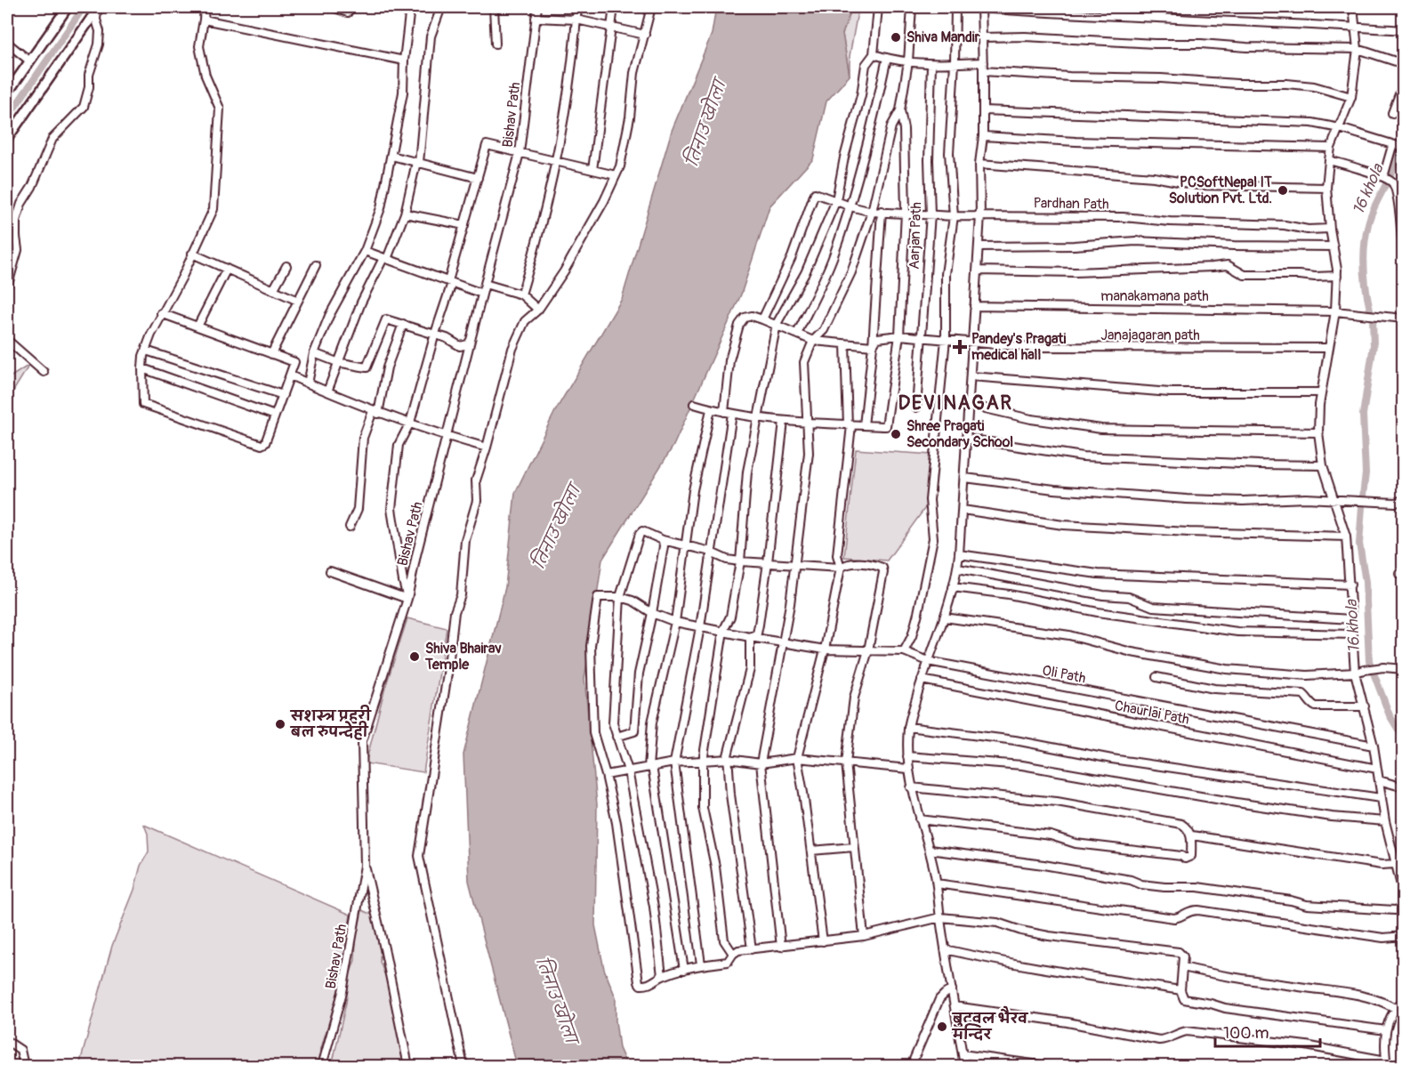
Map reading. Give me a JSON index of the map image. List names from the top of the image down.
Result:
{
  "streets": {
    "street": [
      "Bishav Path",
      "Pardhan Path",
      "Aarjan Path",
      "manakamana path",
      "Janajagaran path",
      "Oli Path",
      "Chaurlai Path"
    ]
  },
  "crossings": [
    ["Pardhan Path", "Aarjan Path"],
    ["Aarjan Path", "Janajagaran path"]
  ],
  "districts": ["DEVINAGAR"],
  "water": ["तिनाउ खोला", "16 khola"],
  "places": {
    "other": [
      "Shiva Mandir",
      "PCSoftNepal IT Solution Pvt. Ltd.",
      "Shree Pragati Secondary School",
      "Shiva Bhairav Temple",
      "सशस्त्र प्रहरी बल रुपन्देही",
      "बुटवल भैरव मन्दिर"
    ],
    "health": ["Pandey's Pragati medical hall"]
  },
  "scale_bar": "100 m"
}
